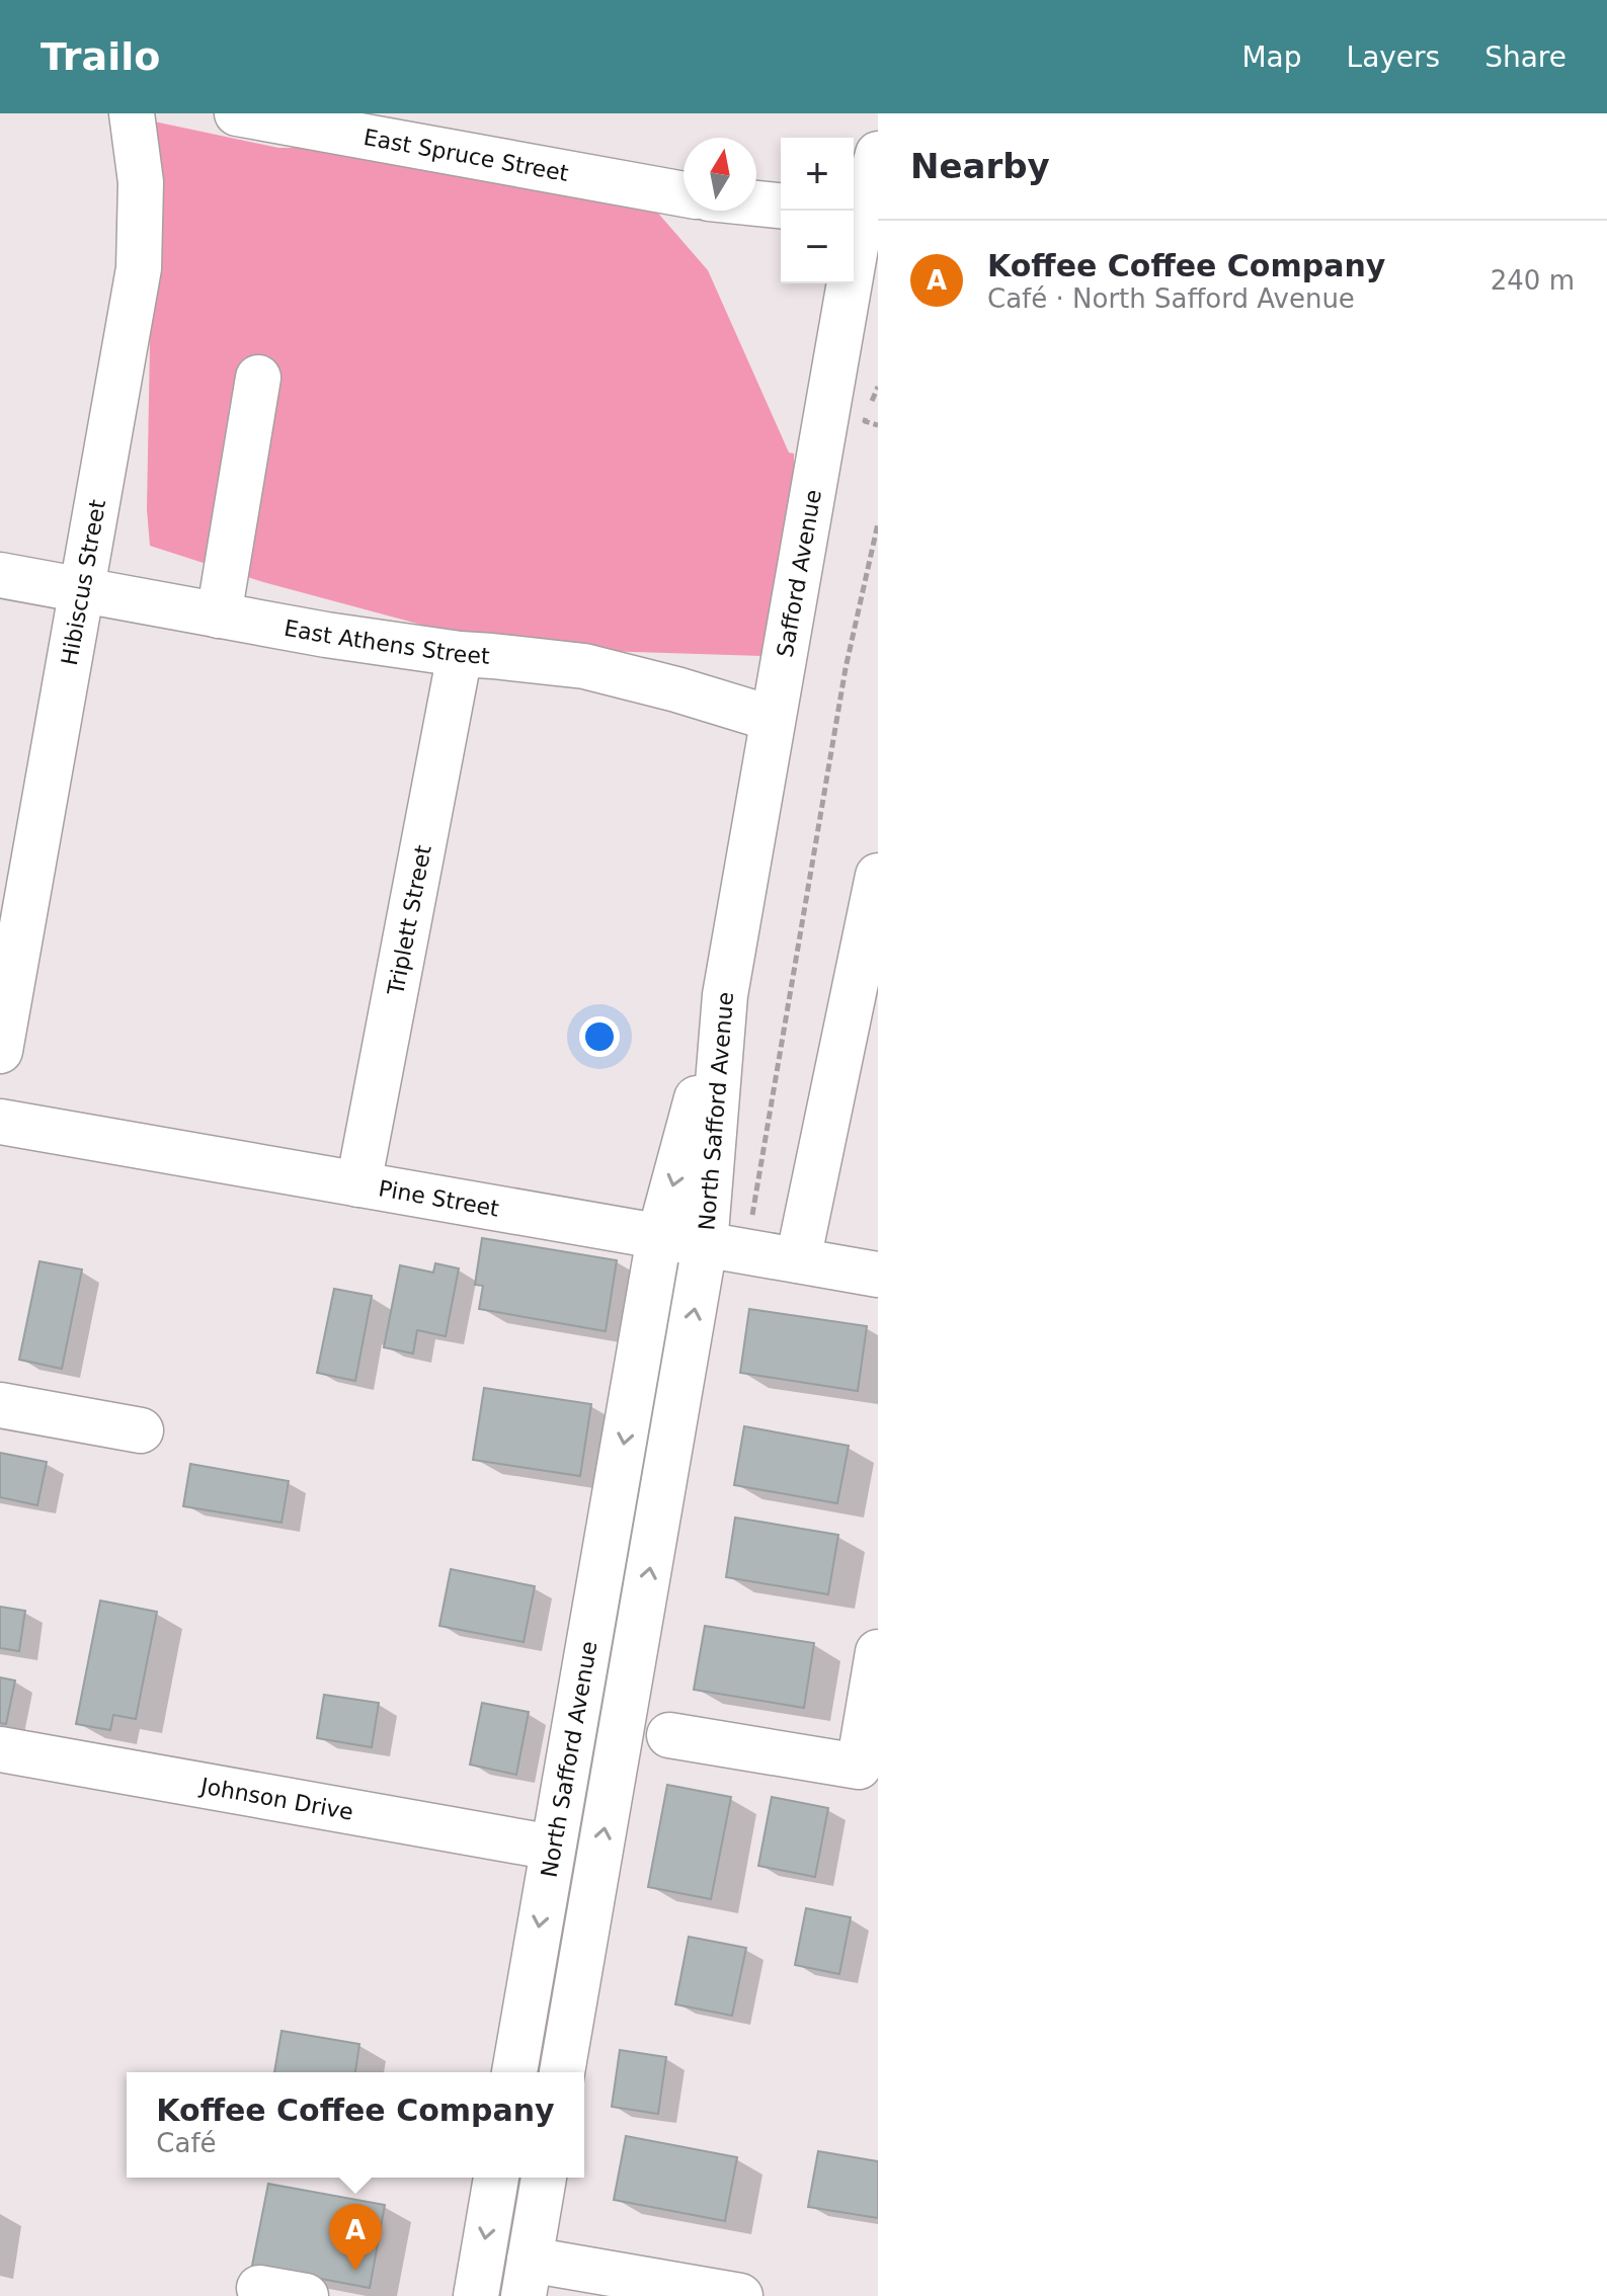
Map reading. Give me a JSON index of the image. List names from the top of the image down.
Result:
{
  "streets": {
    "street": [
      "East Spruce Street",
      "Safford Avenue",
      "Hibiscus Street",
      "East Athens Street",
      "Triplett Street",
      "North Safford Avenue",
      "Pine Street",
      "Johnson Drive"
    ]
  },
  "crossings": [
    ["Safford Avenue", "East Athens Street"],
    ["Safford Avenue", "North Safford Avenue"],
    ["Hibiscus Street", "East Athens Street"],
    ["East Athens Street", "Triplett Street"],
    ["Triplett Street", "Pine Street"],
    ["North Safford Avenue", "Pine Street"],
    ["North Safford Avenue", "Johnson Drive"]
  ],
  "north": "top",
  "page": {
    "header": "Trailo",
    "nav": ["Map", "Layers", "Share"],
    "heading": "Nearby",
    "map_buttons": ["+", "−"],
    "list": [
      {
        "mark": "A",
        "name": "Koffee Coffee Company",
        "note": "Café · North Safford Avenue",
        "value": "240 m"
      }
    ],
    "popup": ["Koffee Coffee Company", "Café"],
    "pins": "A"
  }
}
